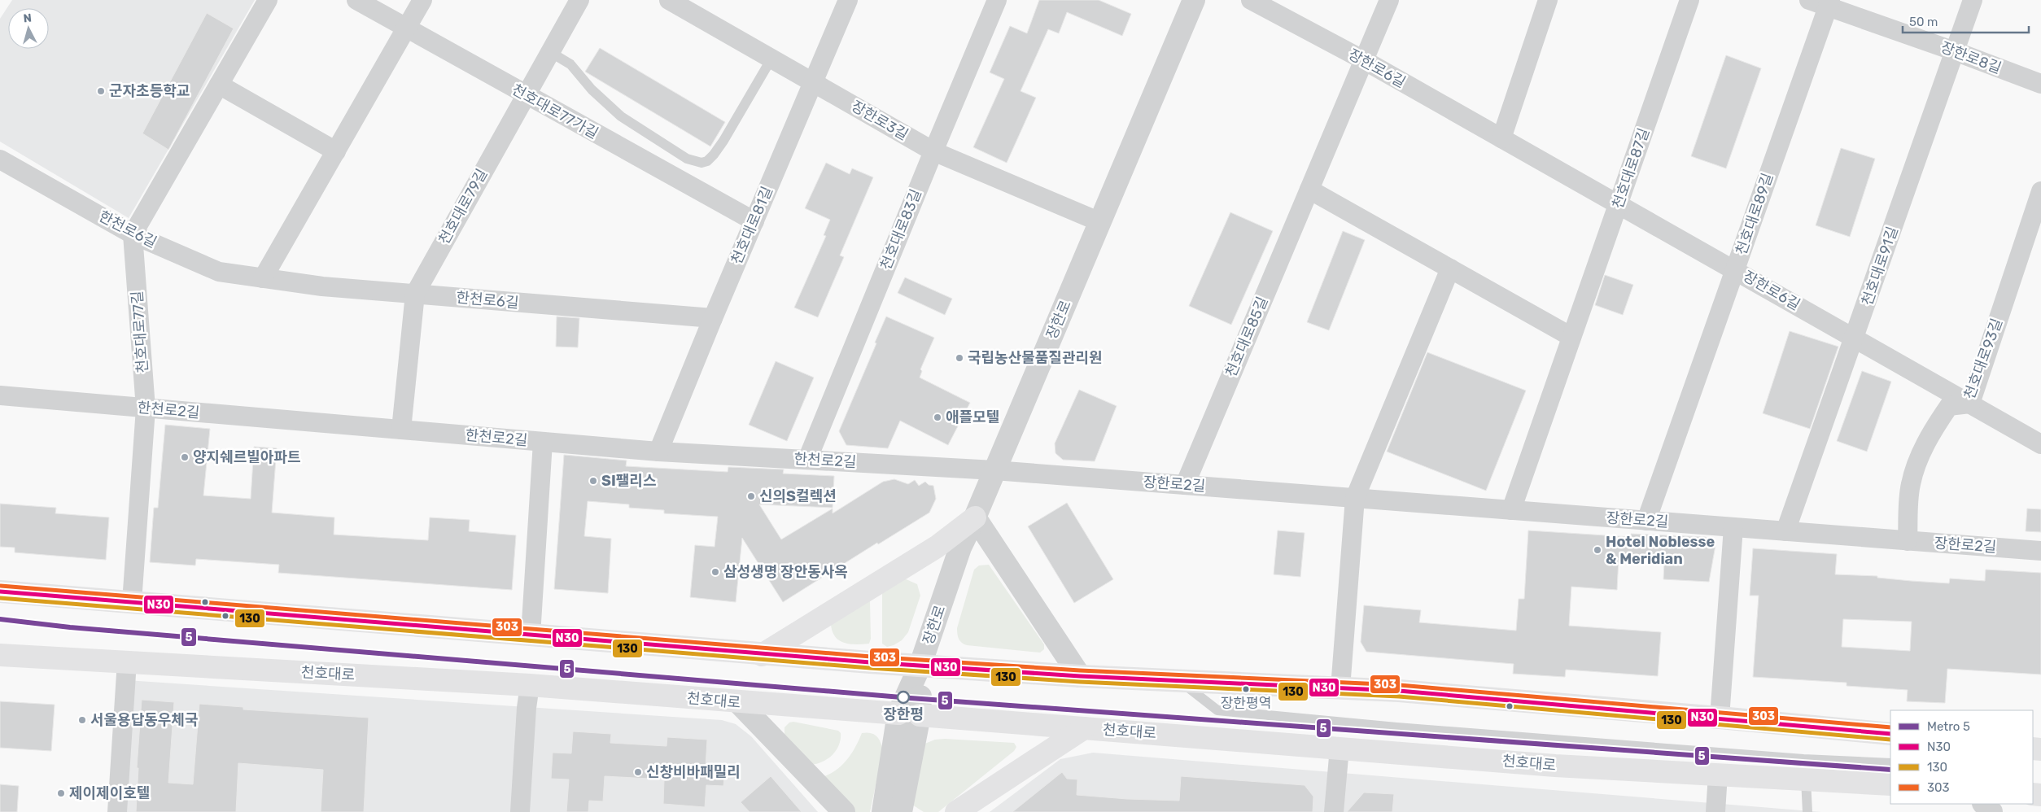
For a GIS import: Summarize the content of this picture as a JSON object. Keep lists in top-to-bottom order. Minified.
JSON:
{"streets":{"main road":["천호대로"],"street":["장한로8길","장한로6길","천호대로77가길","장한로3길","천호대로87길","천호대로79길","천호대로89길","천호대로81길","한천로6길","천호대로83길","천호대로91길","장한로","천호대로77길","천호대로85길","천호대로93길","한천로2길","장한로2길"]},"crossings":[["장한로8길","천호대로89길"],["장한로8길","천호대로91길"],["장한로6길","천호대로87길"],["장한로6길","천호대로89길"],["장한로6길","천호대로91길"],["장한로6길","천호대로85길"],["장한로6길","천호대로93길"],["천호대로77가길","천호대로79길"],["천호대로77가길","천호대로81길"],["장한로3길","천호대로81길"],["장한로3길","천호대로83길"],["장한로3길","장한로"],["천호대로87길","장한로2길"],["천호대로79길","한천로6길"],["천호대로79길","한천로2길"],["천호대로89길","장한로2길"],["천호대로81길","한천로6길"],["천호대로81길","한천로2길"],["한천로6길","천호대로77길"],["천호대로83길","한천로2길"],["천호대로91길","장한로2길"],["장한로","한천로2길"],["장한로","장한로2길"],["장한로","천호대로"],["천호대로77길","한천로2길"],["천호대로85길","장한로2길"],["천호대로93길","장한로2길"],["한천로2길","장한로2길"]],"places":["군자초등학교","국립농산물품질관리원","애플모텔","양지쉐르빌아파트","SI팰리스","신의S컬렉션","Hotel Noblesse & Meridian","삼성생명 장안동사옥","장한평역","장한평","서울용답동우체국","신창비바패밀리","제이제이호텔"],"lines":["transit line 303","transit line N30","transit line 130","metro line 5"],"legend":["Metro 5","N30","130","303"],"scale_bar":"50 m","north":"top"}
